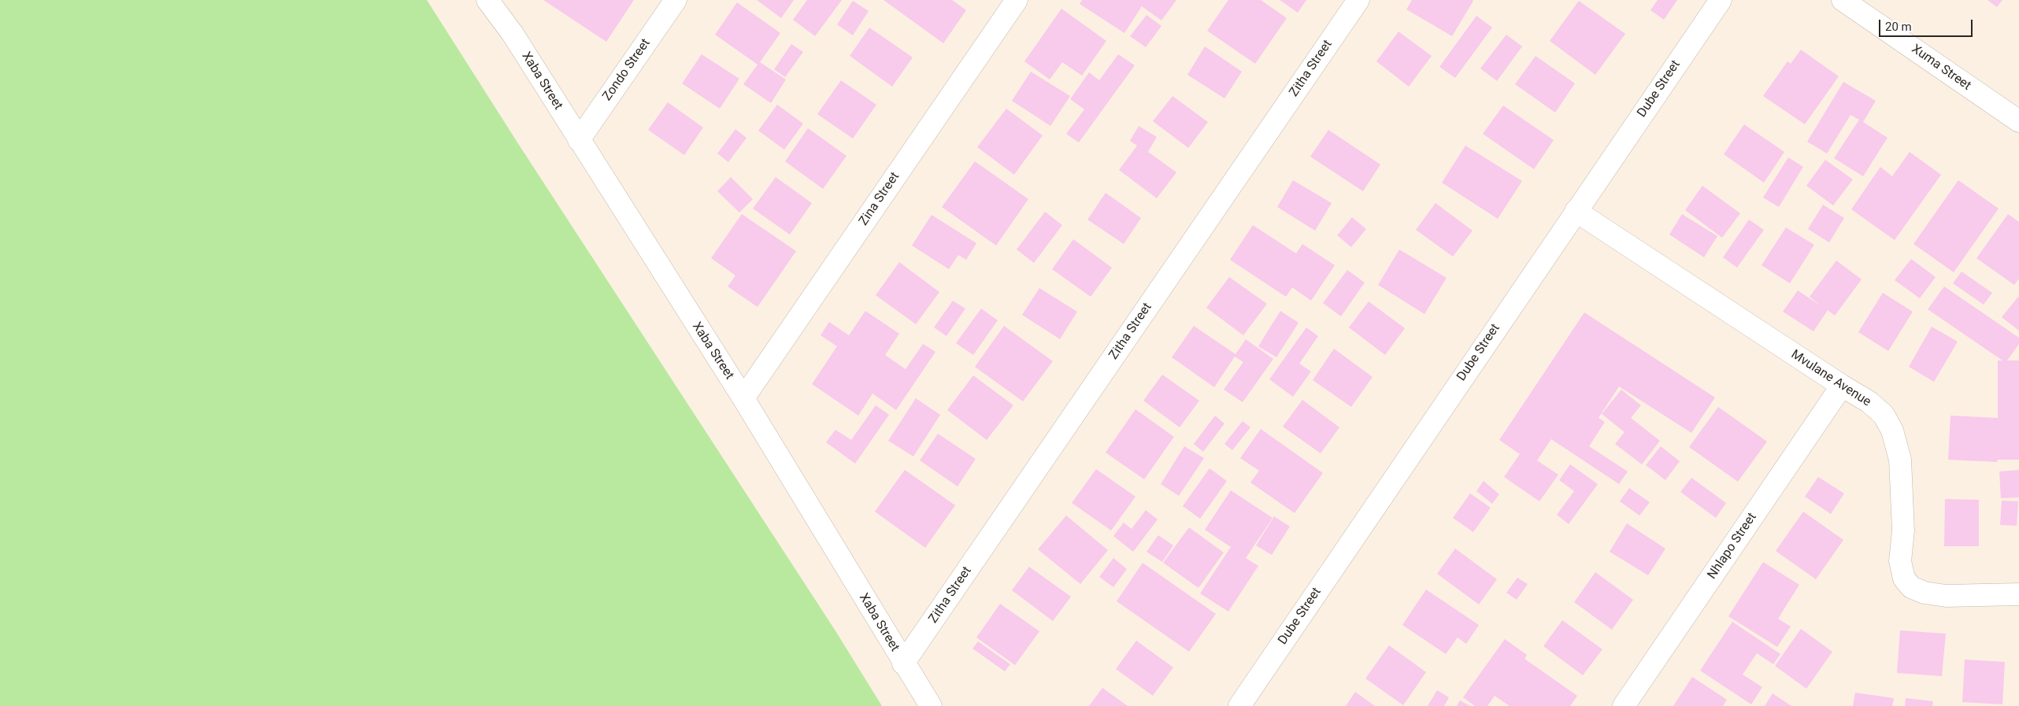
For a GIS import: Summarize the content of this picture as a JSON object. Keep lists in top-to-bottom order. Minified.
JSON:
{"streets":{"street":["Xuma Street","Zitha Street","Zondo Street","Xaba Street","Dube Street","Zina Street","Mvulane Avenue","Nhlapo Street"]},"crossings":[["Zitha Street","Xaba Street"],["Zondo Street","Xaba Street"],["Xaba Street","Zina Street"],["Dube Street","Mvulane Avenue"],["Mvulane Avenue","Nhlapo Street"]],"scale_bar":"20 m"}
